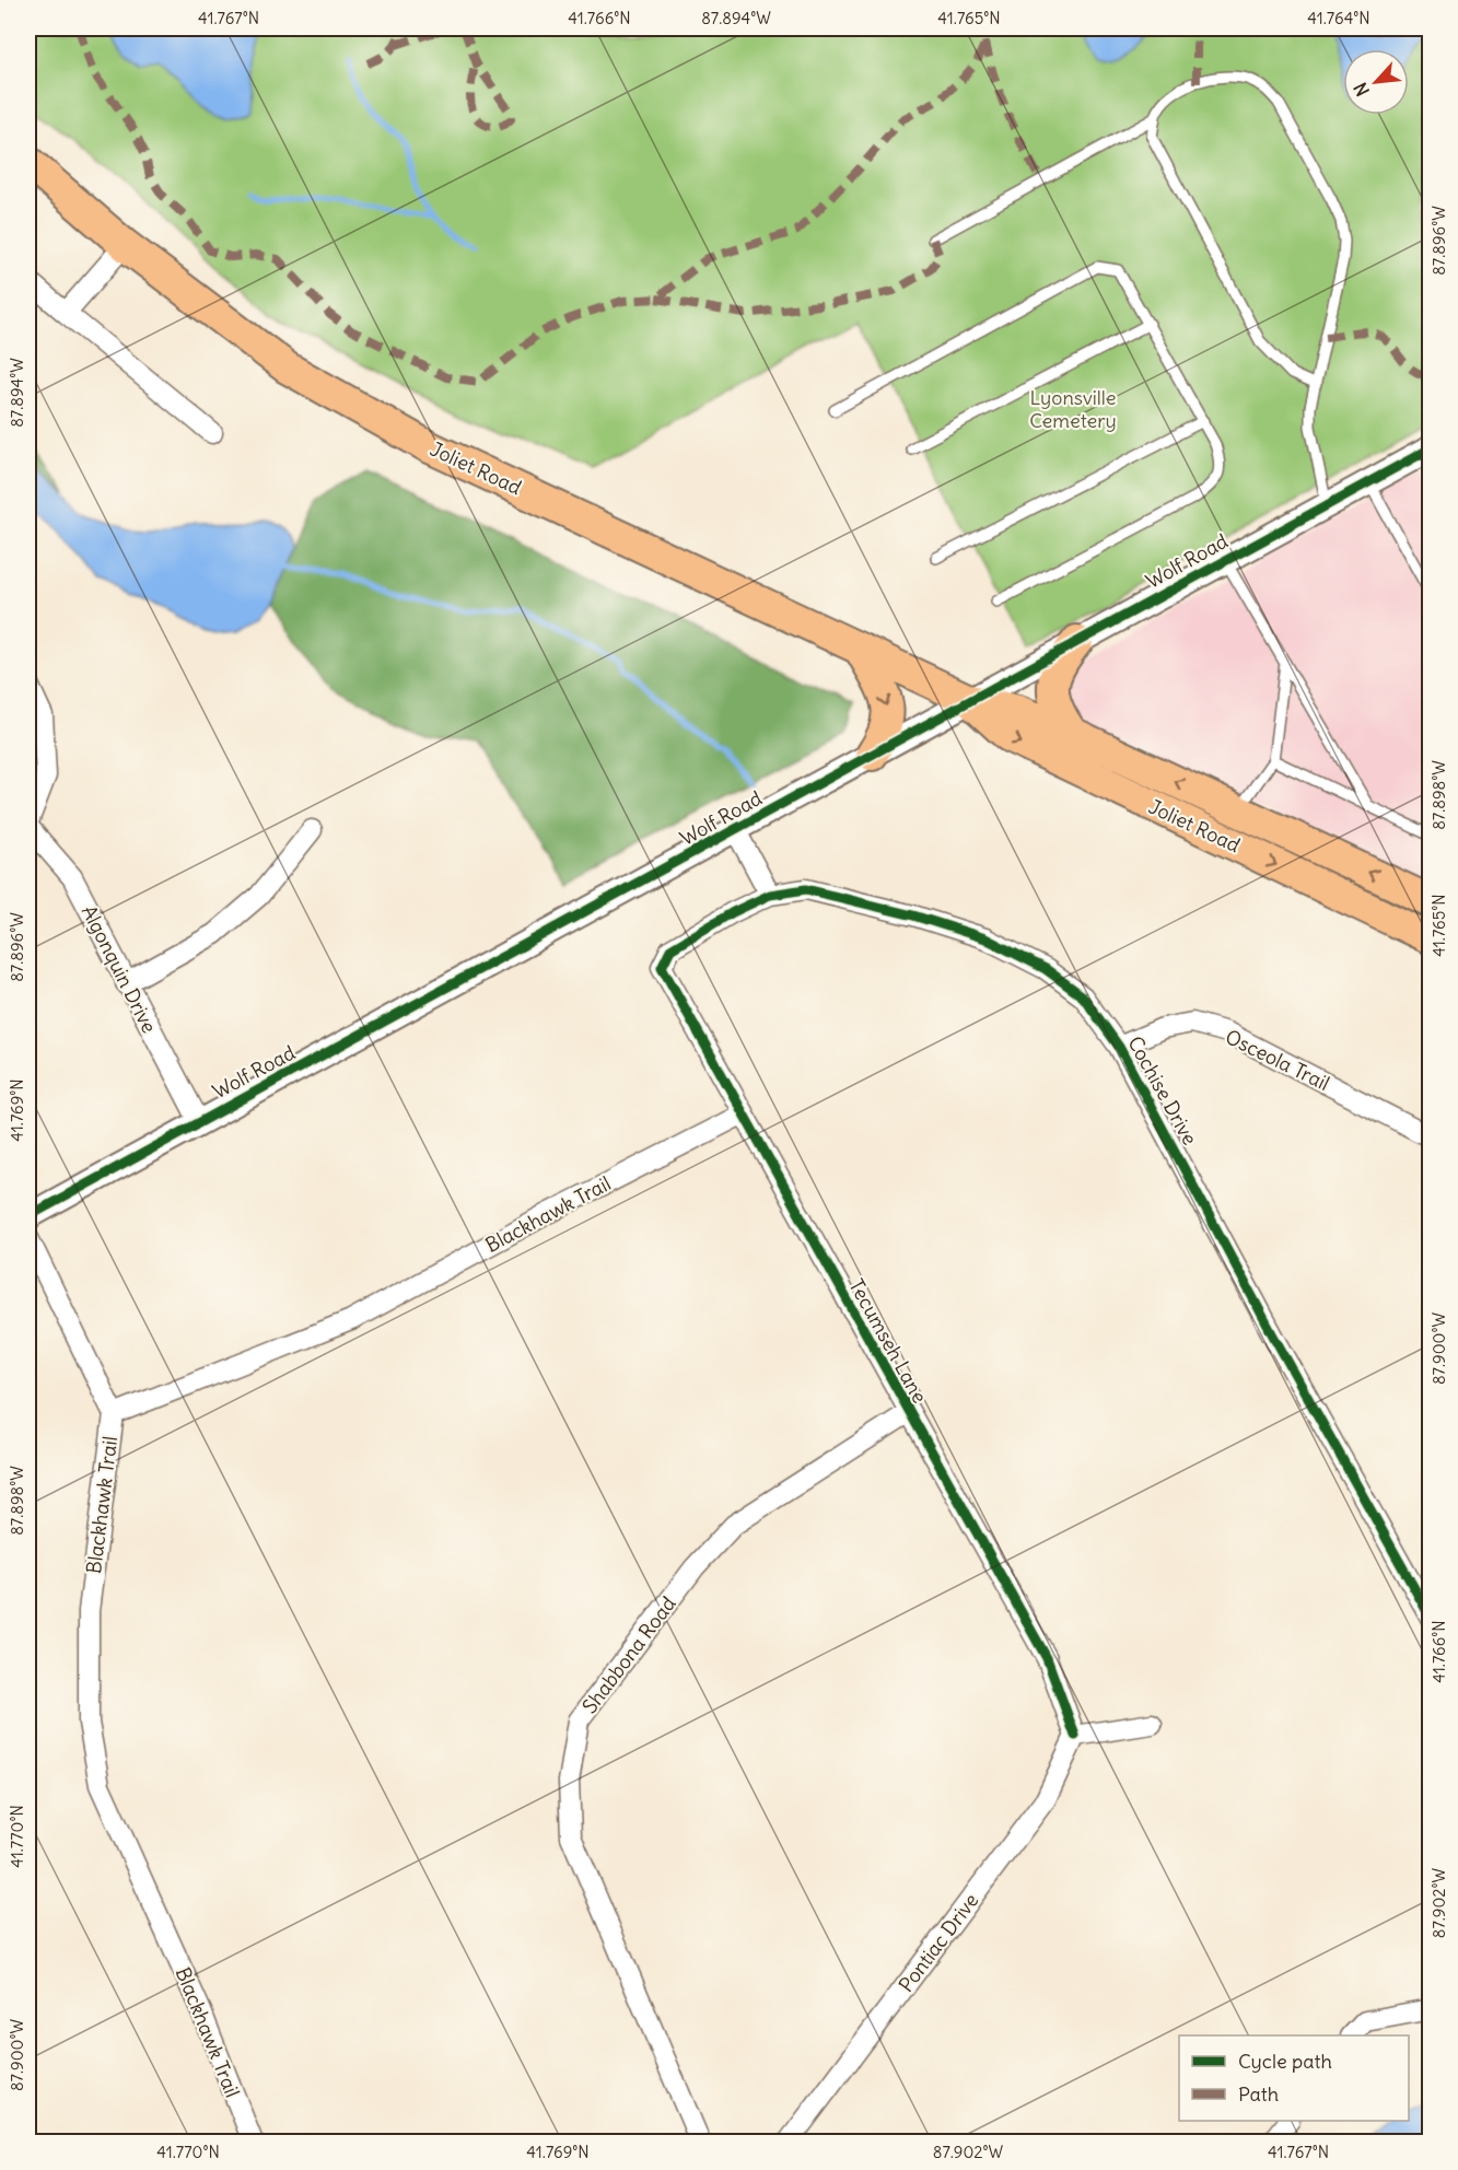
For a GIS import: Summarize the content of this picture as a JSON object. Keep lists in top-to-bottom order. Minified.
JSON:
{"streets":{"main road":["Joliet Road"],"street":["Wolf Road","Algonquin Drive","Osceola Trail","Cochise Drive","Blackhawk Trail","Tecumseh Lane","Shabbona Road","Pontiac Drive"]},"crossings":[["Joliet Road","Wolf Road"],["Wolf Road","Algonquin Drive"],["Osceola Trail","Cochise Drive"],["Cochise Drive","Tecumseh Lane"],["Blackhawk Trail","Tecumseh Lane"],["Tecumseh Lane","Shabbona Road"],["Tecumseh Lane","Pontiac Drive"]],"parks":["Lyonsville Cemetery"],"legend":["Cycle path","Path"],"north":"bottom left","coordinates":["41.767°N","41.766°N","87.894°W","41.765°N","41.764°N","87.896°W","87.898°W","41.769°N","87.900°W","41.770°N","87.902°W"]}
